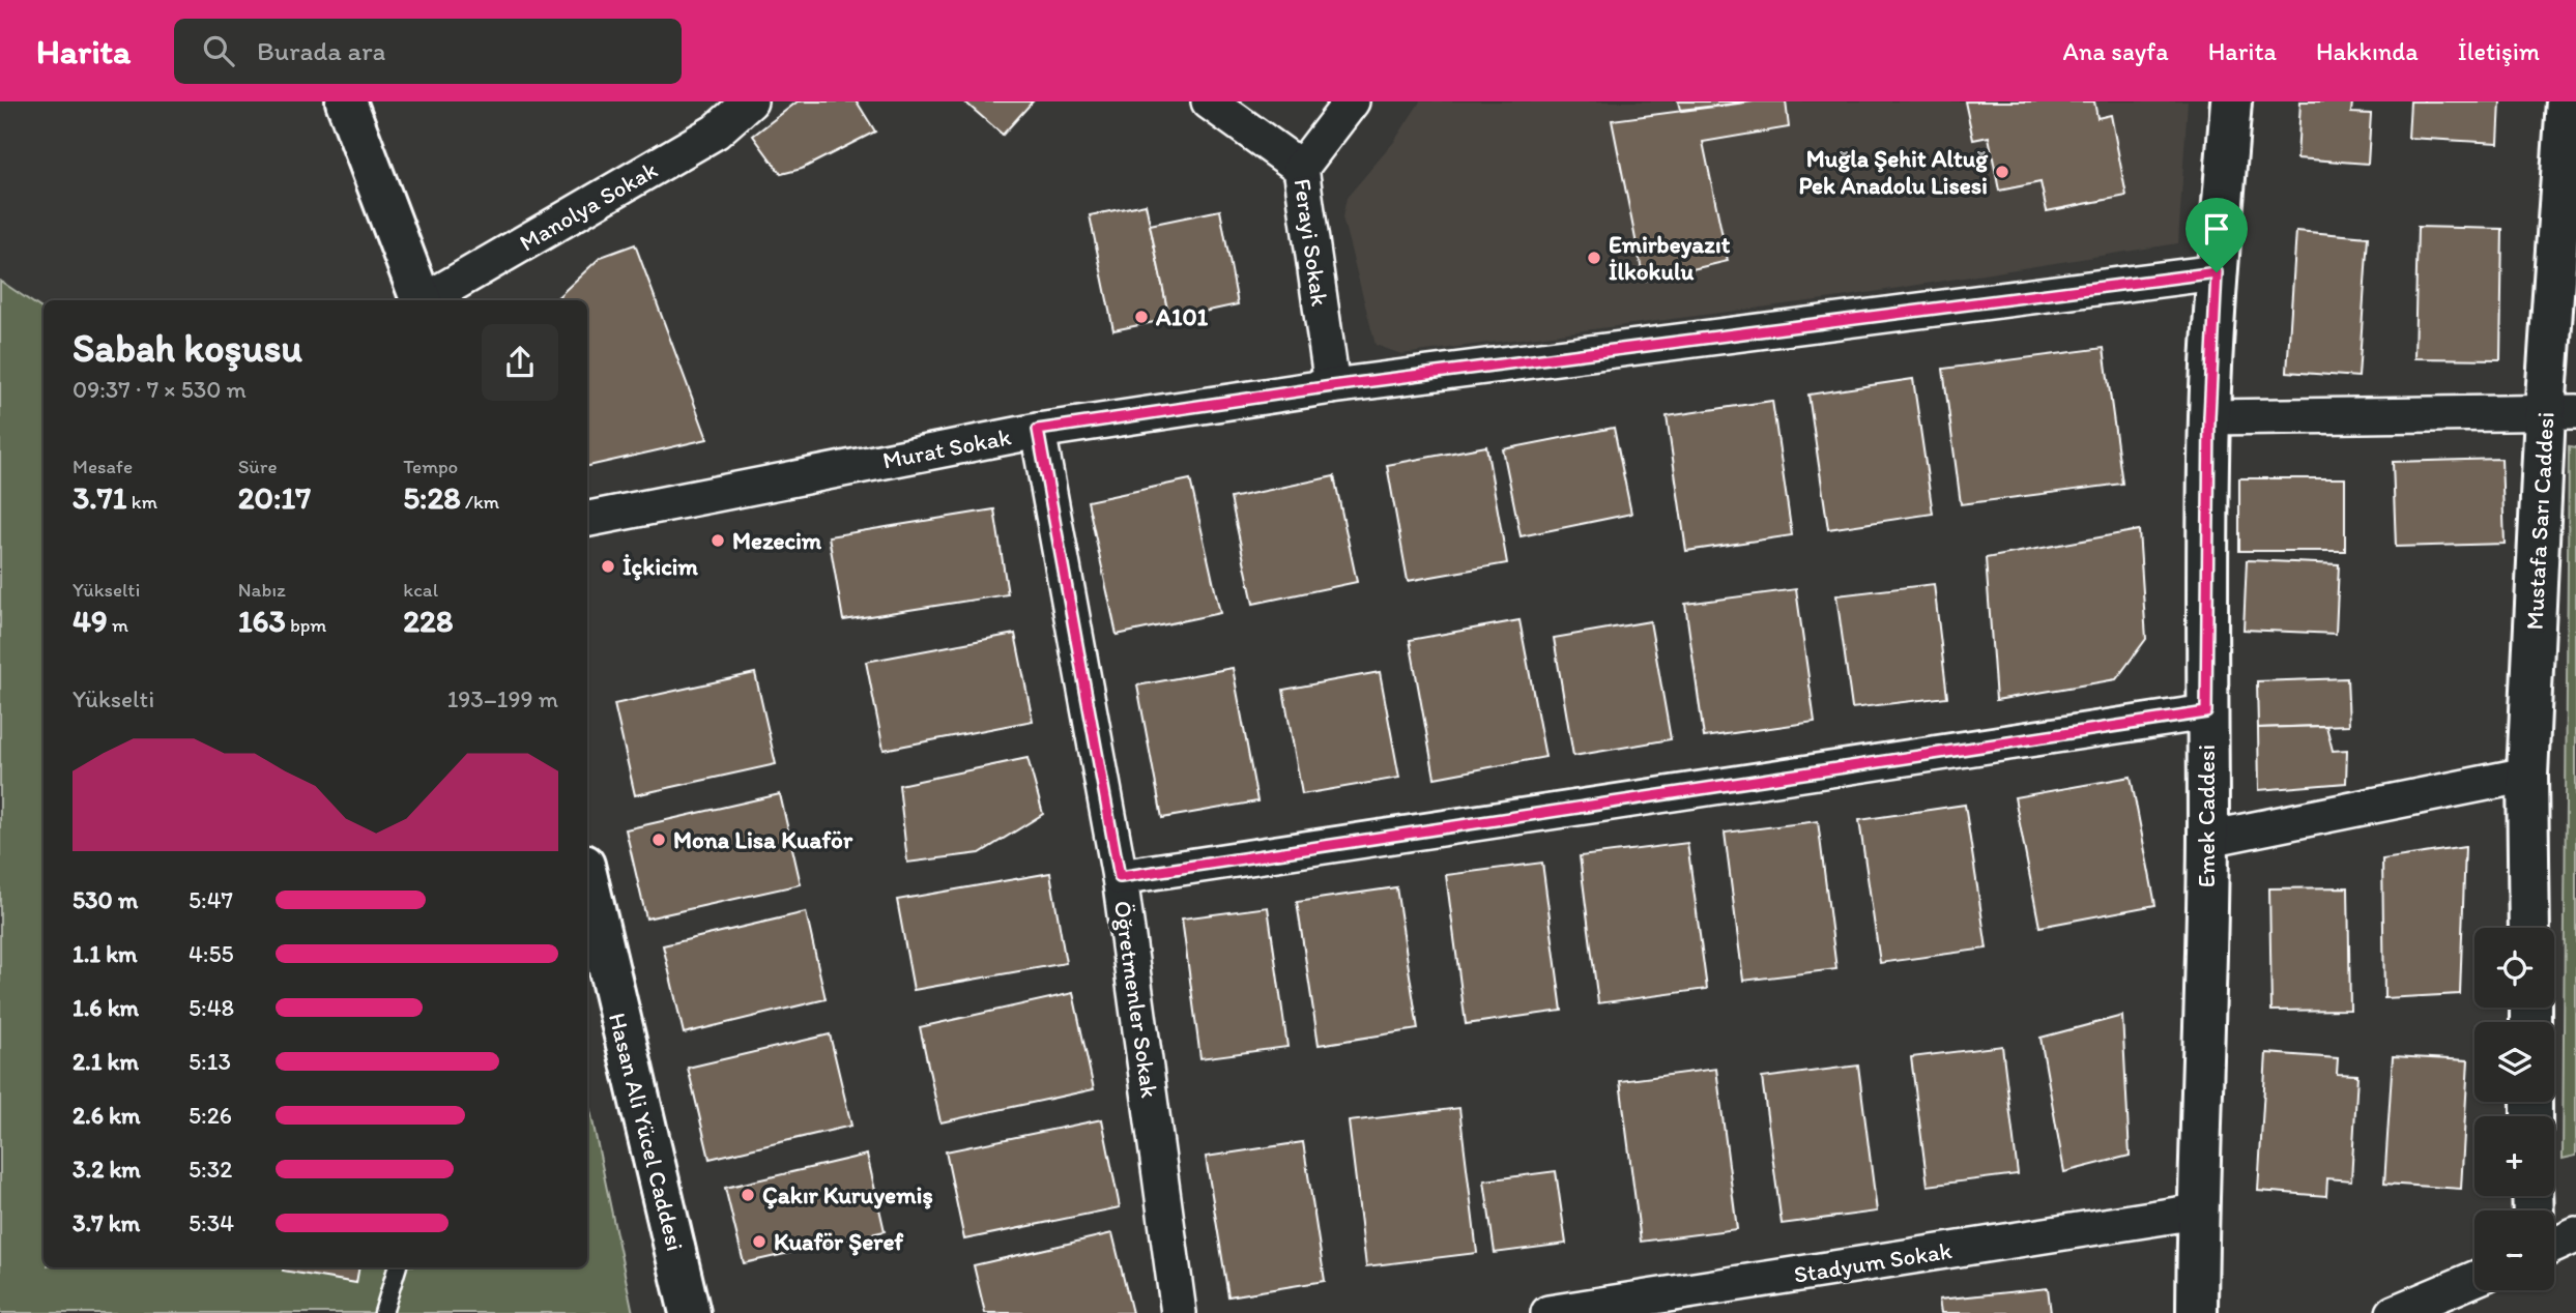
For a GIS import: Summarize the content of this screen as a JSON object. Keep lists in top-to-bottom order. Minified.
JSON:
{"streets":{"street":["Manolya Sokak","Ferayi Sokak","Murat Sokak","Mustafa Sarı Caddesi","Emek Caddesi","Öğretmenler Sokak","Hasan Ali Yücel Caddesi","Stadyum Sokak"]},"crossings":[["Ferayi Sokak","Murat Sokak"],["Murat Sokak","Emek Caddesi"],["Murat Sokak","Öğretmenler Sokak"],["Emek Caddesi","Stadyum Sokak"]],"places":["Muğla Şehit Altuğ Pek Anadolu Lisesi","Emirbeyazıt İlkokulu","A101","Mezecim","İçkicim","Mona Lisa Kuaför","Çakır Kuruyemiş","Kuaför Şeref"],"page":{"header":"Harita","search":"Burada ara","nav":["Ana sayfa","Harita","Hakkında","İletişim"],"heading":["Sabah koşusu","09:37 · 7 × 530 m"],"stats":[["Mesafe","3.71 km"],["Süre","20:17"],["Tempo","5:28 /km"],["Yükselti","49 m"],["Nabız","163 bpm"],["kcal","228"]],"chart":["Yükselti","193–199 m"],"list":[{"name":"530 m","note":"5:47"},{"name":"1.1 km","note":"4:55"},{"name":"1.6 km","note":"5:48"},{"name":"2.1 km","note":"5:13"},{"name":"2.6 km","note":"5:26"},{"name":"3.2 km","note":"5:32"},{"name":"3.7 km","note":"5:34"}],"map_buttons":["+","−"]}}
